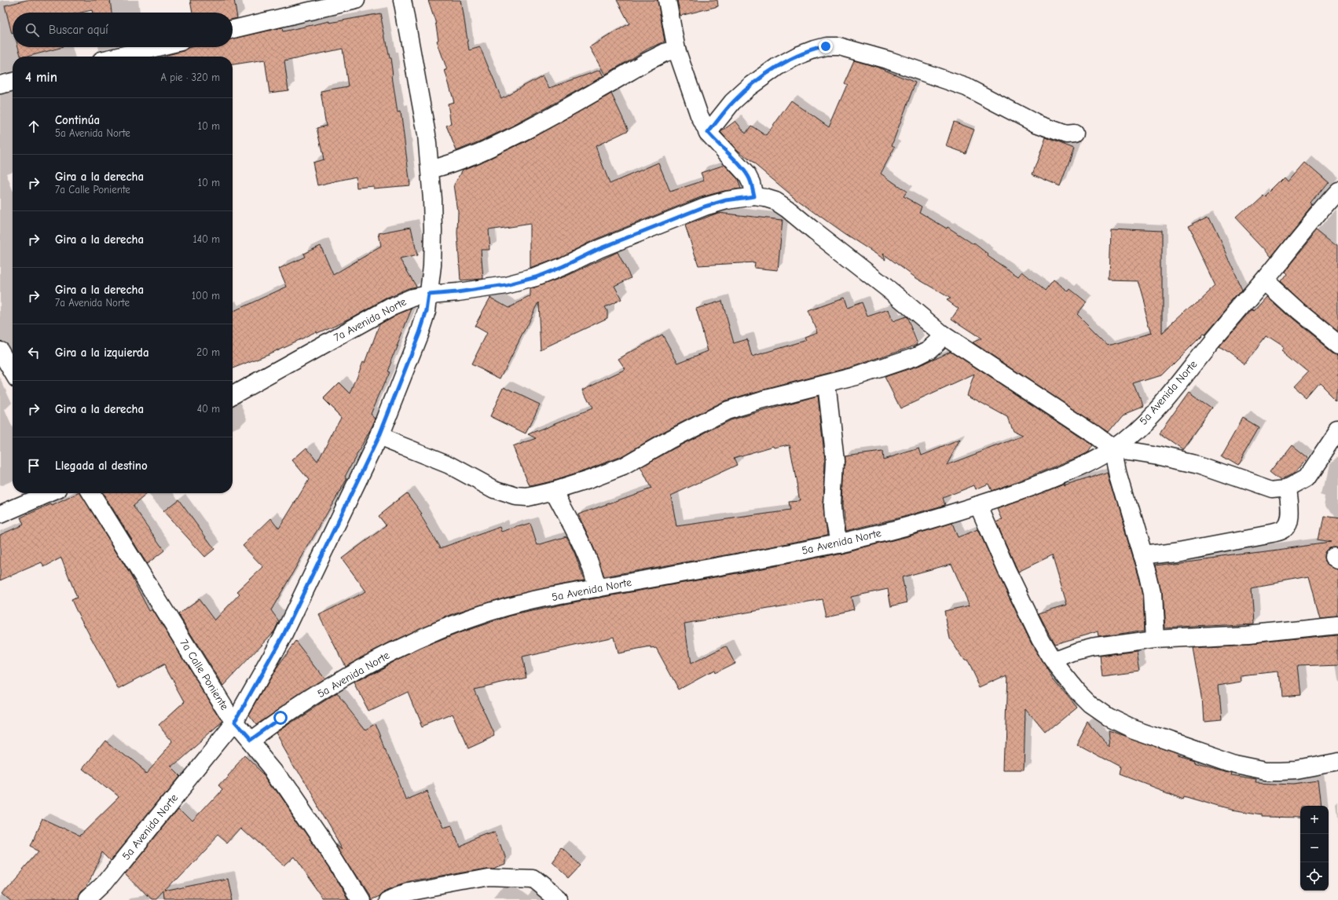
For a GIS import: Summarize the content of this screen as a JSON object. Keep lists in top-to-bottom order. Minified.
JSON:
{"streets":{"street":["7a Avenida Norte","5a Avenida Norte","7a Calle Poniente"]},"crossings":[["7a Avenida Norte","5a Avenida Norte"],["5a Avenida Norte","7a Calle Poniente"]],"page":{"search":"Buscar aquí","heading":["4 min","A pie · 320 m"],"list":[["Continúa","5a Avenida Norte","10 m"],["Gira a la derecha","7a Calle Poniente","10 m"],["Gira a la derecha","140 m"],["Gira a la derecha","7a Avenida Norte","100 m"],["Gira a la izquierda","20 m"],["Gira a la derecha","40 m"],"Llegada al destino"],"map_buttons":["+","−"]}}
